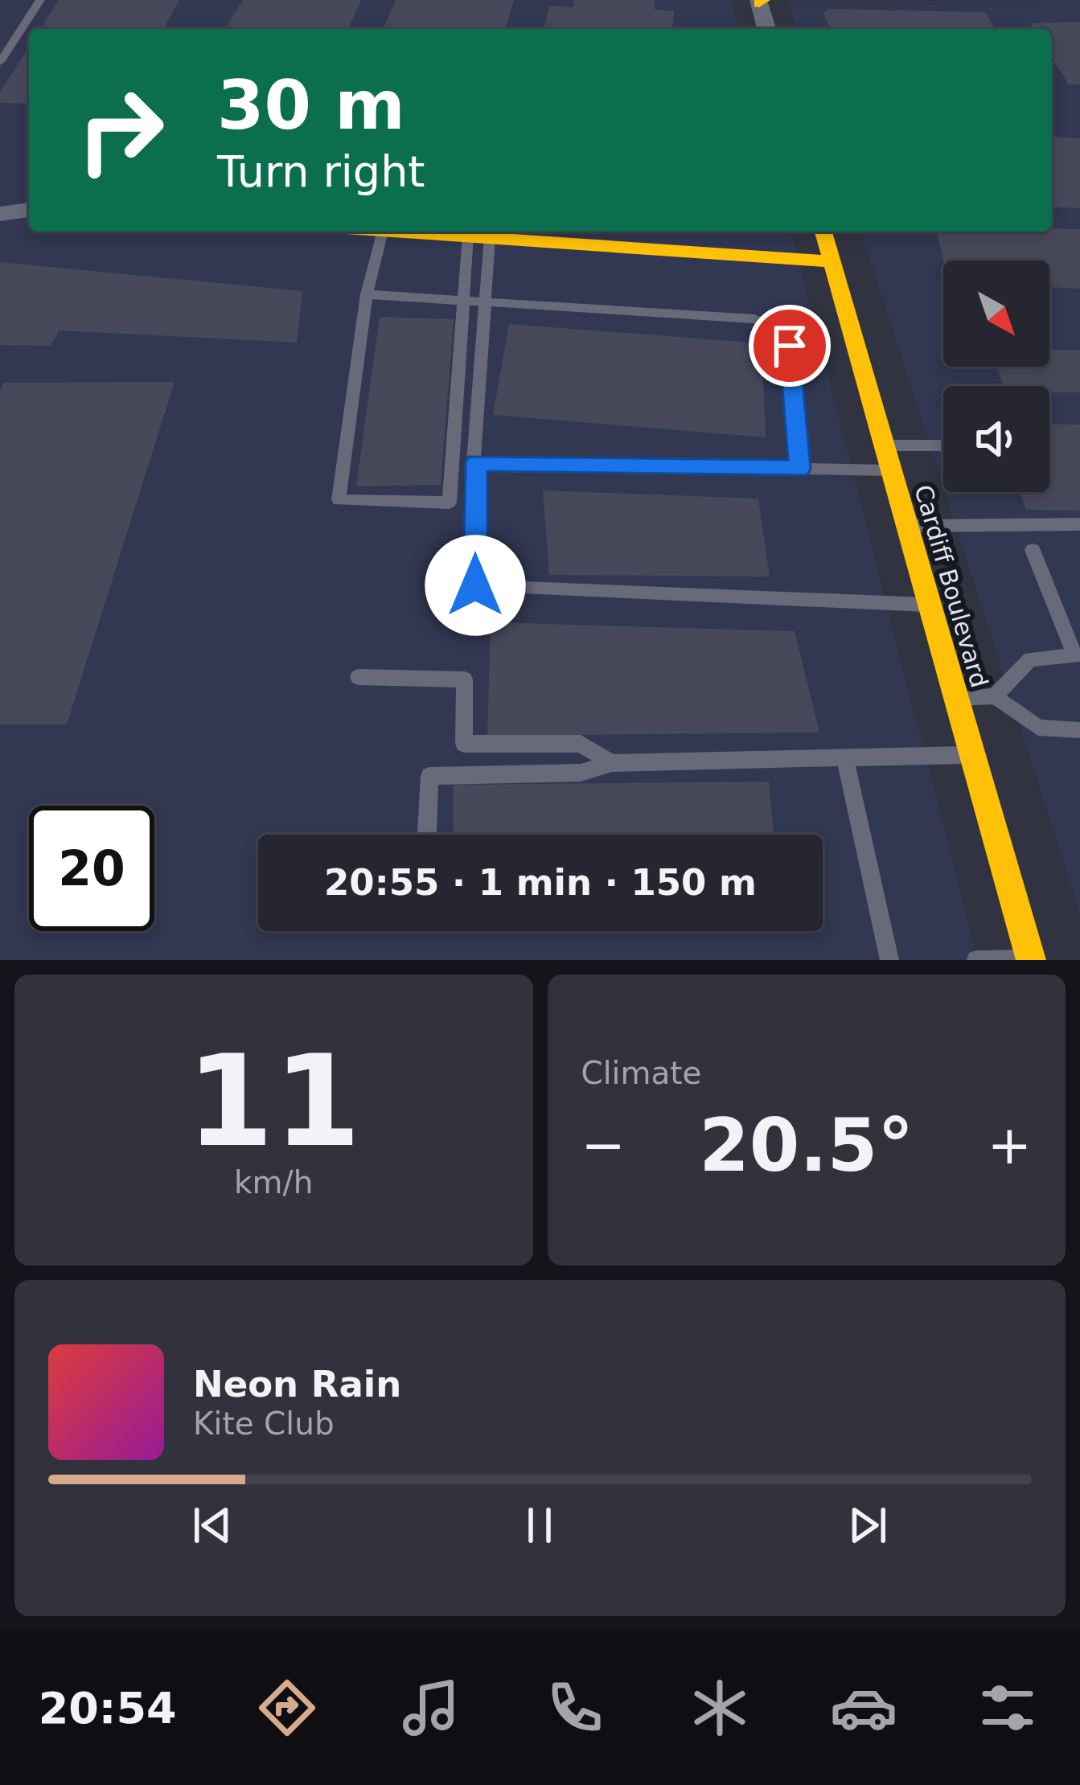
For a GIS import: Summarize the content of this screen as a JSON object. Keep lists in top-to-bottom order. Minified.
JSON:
{"streets":{"street":["Cardiff Boulevard"]},"north":"bottom right","page":{"turn":["30 m","Turn right"],"limit":"20","trip":"20:55 · 1 min · 150 m","tile":[["11","km/h"],"Climate"],"heat":["−","20.5°","+"],"song":["Neon Rain","Kite Club"],"tabs":"20:54"}}
